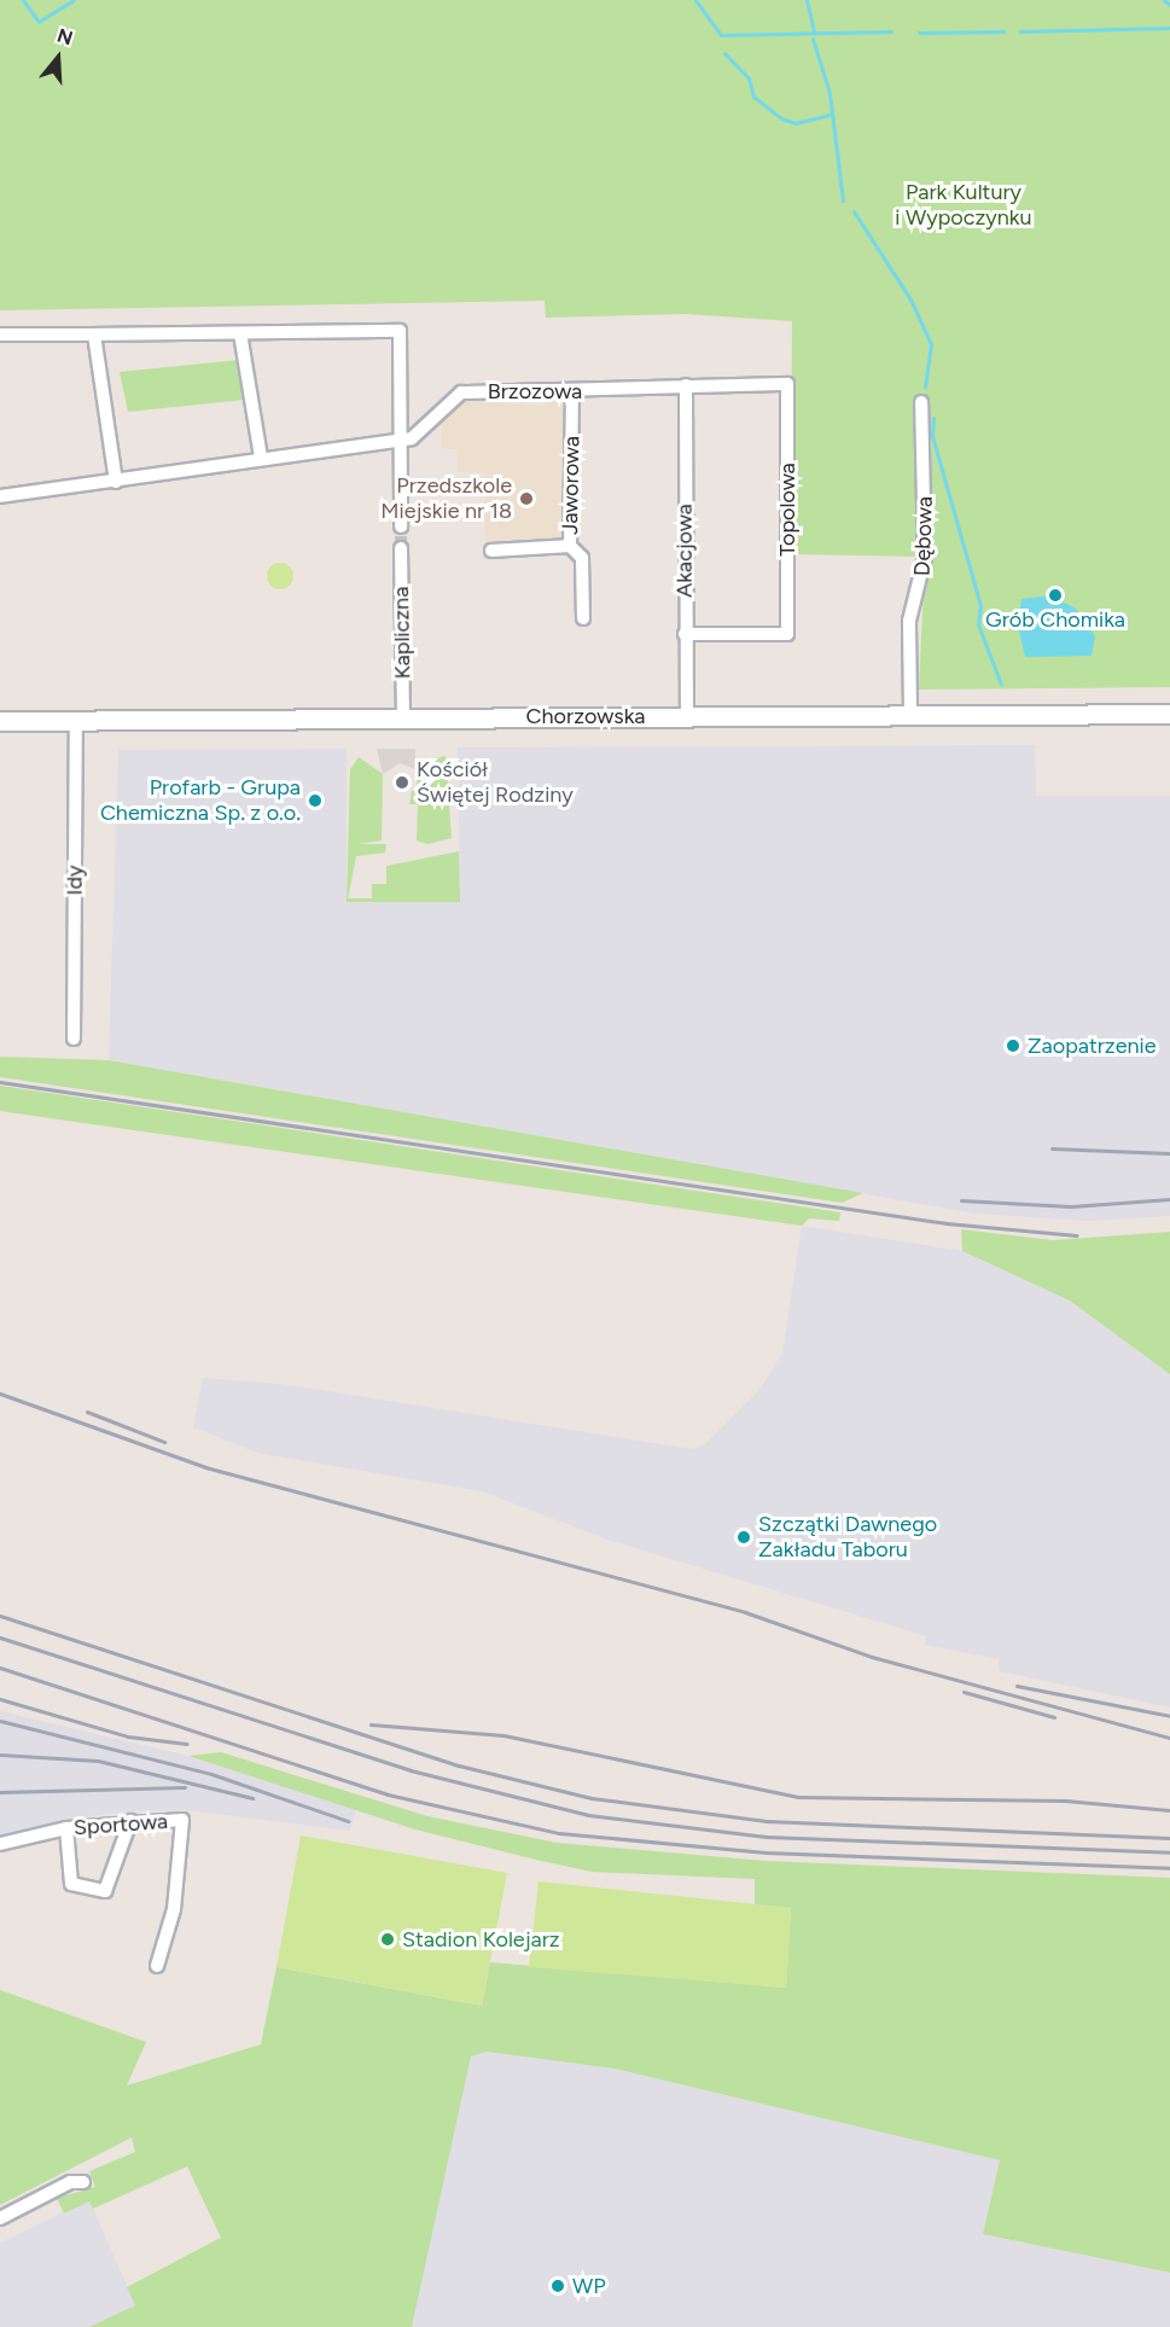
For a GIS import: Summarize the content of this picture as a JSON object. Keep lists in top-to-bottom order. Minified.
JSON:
{"streets":{"main road":["Chorzowska"],"street":["Brzozowa","Jaworowa","Topolowa","Dębowa","Akacjowa","Kapliczna","Idy","Sportowa"]},"crossings":[["Brzozowa","Jaworowa"],["Brzozowa","Topolowa"],["Brzozowa","Akacjowa"],["Topolowa","Akacjowa"],["Dębowa","Chorzowska"],["Akacjowa","Chorzowska"],["Kapliczna","Chorzowska"],["Chorzowska","Idy"]],"parks":["Park Kultury i Wypoczynku"],"places":["Przedszkole Miejskie nr 18","Grób Chomika","Kościół Świętej Rodziny","Profarb - Grupa Chemiczna Sp. z o.o.","Zaopatrzenie","Szczątki Dawnego Zakładu Taboru","Stadion Kolejarz","WP"],"north":"top"}
